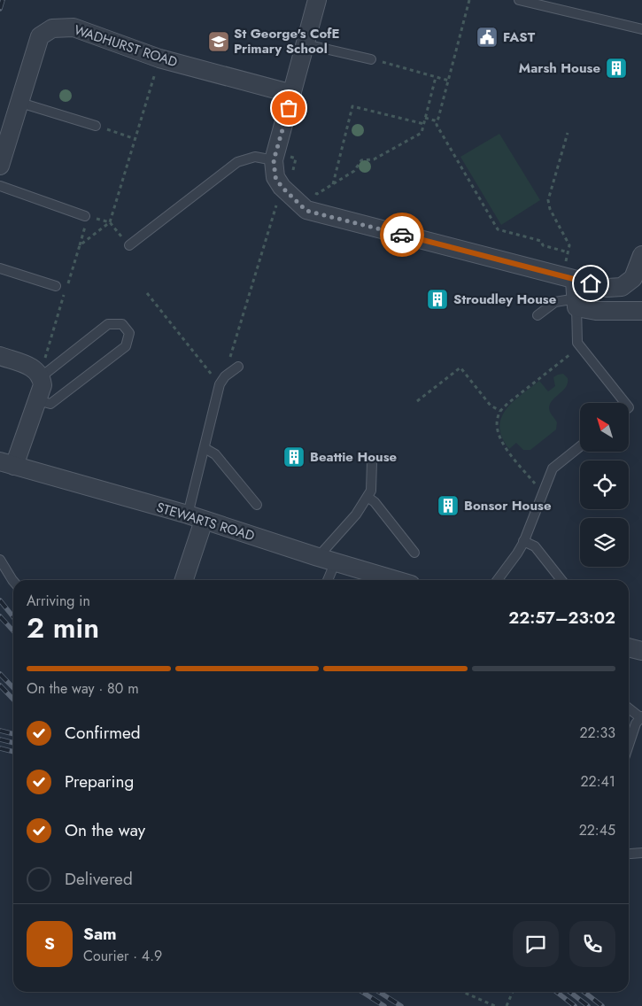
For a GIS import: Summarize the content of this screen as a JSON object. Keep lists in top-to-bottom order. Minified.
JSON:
{"streets":{"street":["WADHURST ROAD","STEWARTS ROAD"]},"places":{"public building":["FAST"],"school or university":["St George's CofE Primary School"],"building":["Marsh House","Stroudley House","Beattie House","Bonsor House"]},"north":"top left","page":{"heading":["2 min","Arriving in","22:57–23:02"],"panel":["Sam","Courier · 4.9"],"bar":"On the way · 80 m","list":[["Confirmed","22:33"],["Preparing","22:41"],["On the way","22:45"],"Delivered"],"round":"S"}}
